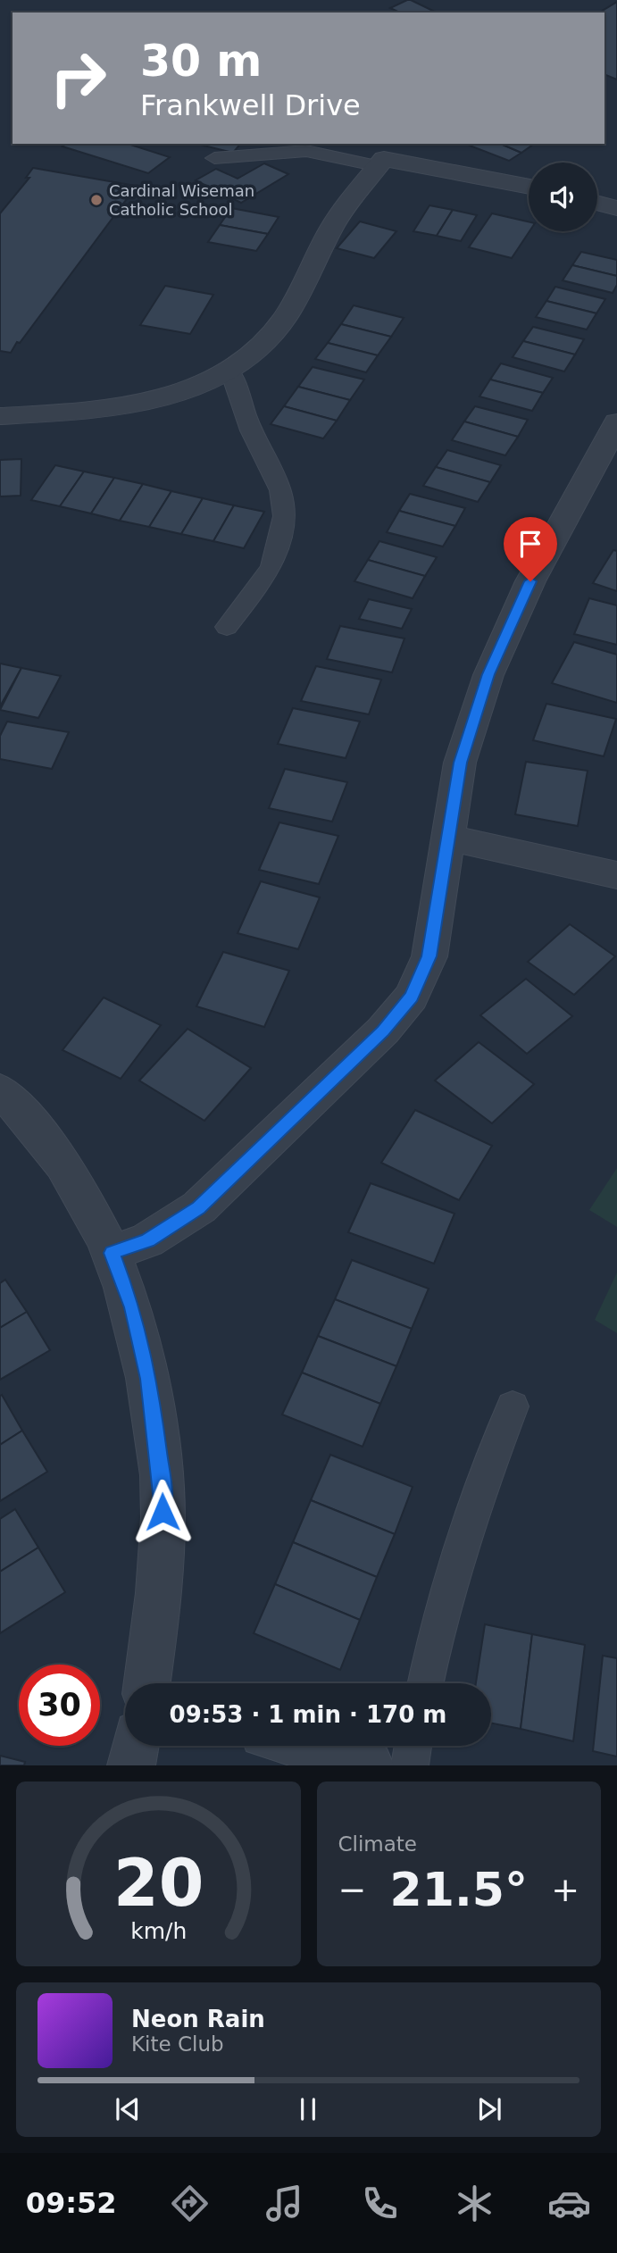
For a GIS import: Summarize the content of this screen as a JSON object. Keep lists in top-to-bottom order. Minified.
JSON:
{"places":["Cardinal Wiseman Catholic School"],"page":{"turn":["30 m","Frankwell Drive"],"limit":"30","trip":"09:53 · 1 min · 170 m","tile":"Climate","heat":["−","21.5°","+"],"song":["Neon Rain","Kite Club"],"tabs":"09:52","gauge":["20","km/h"]}}
